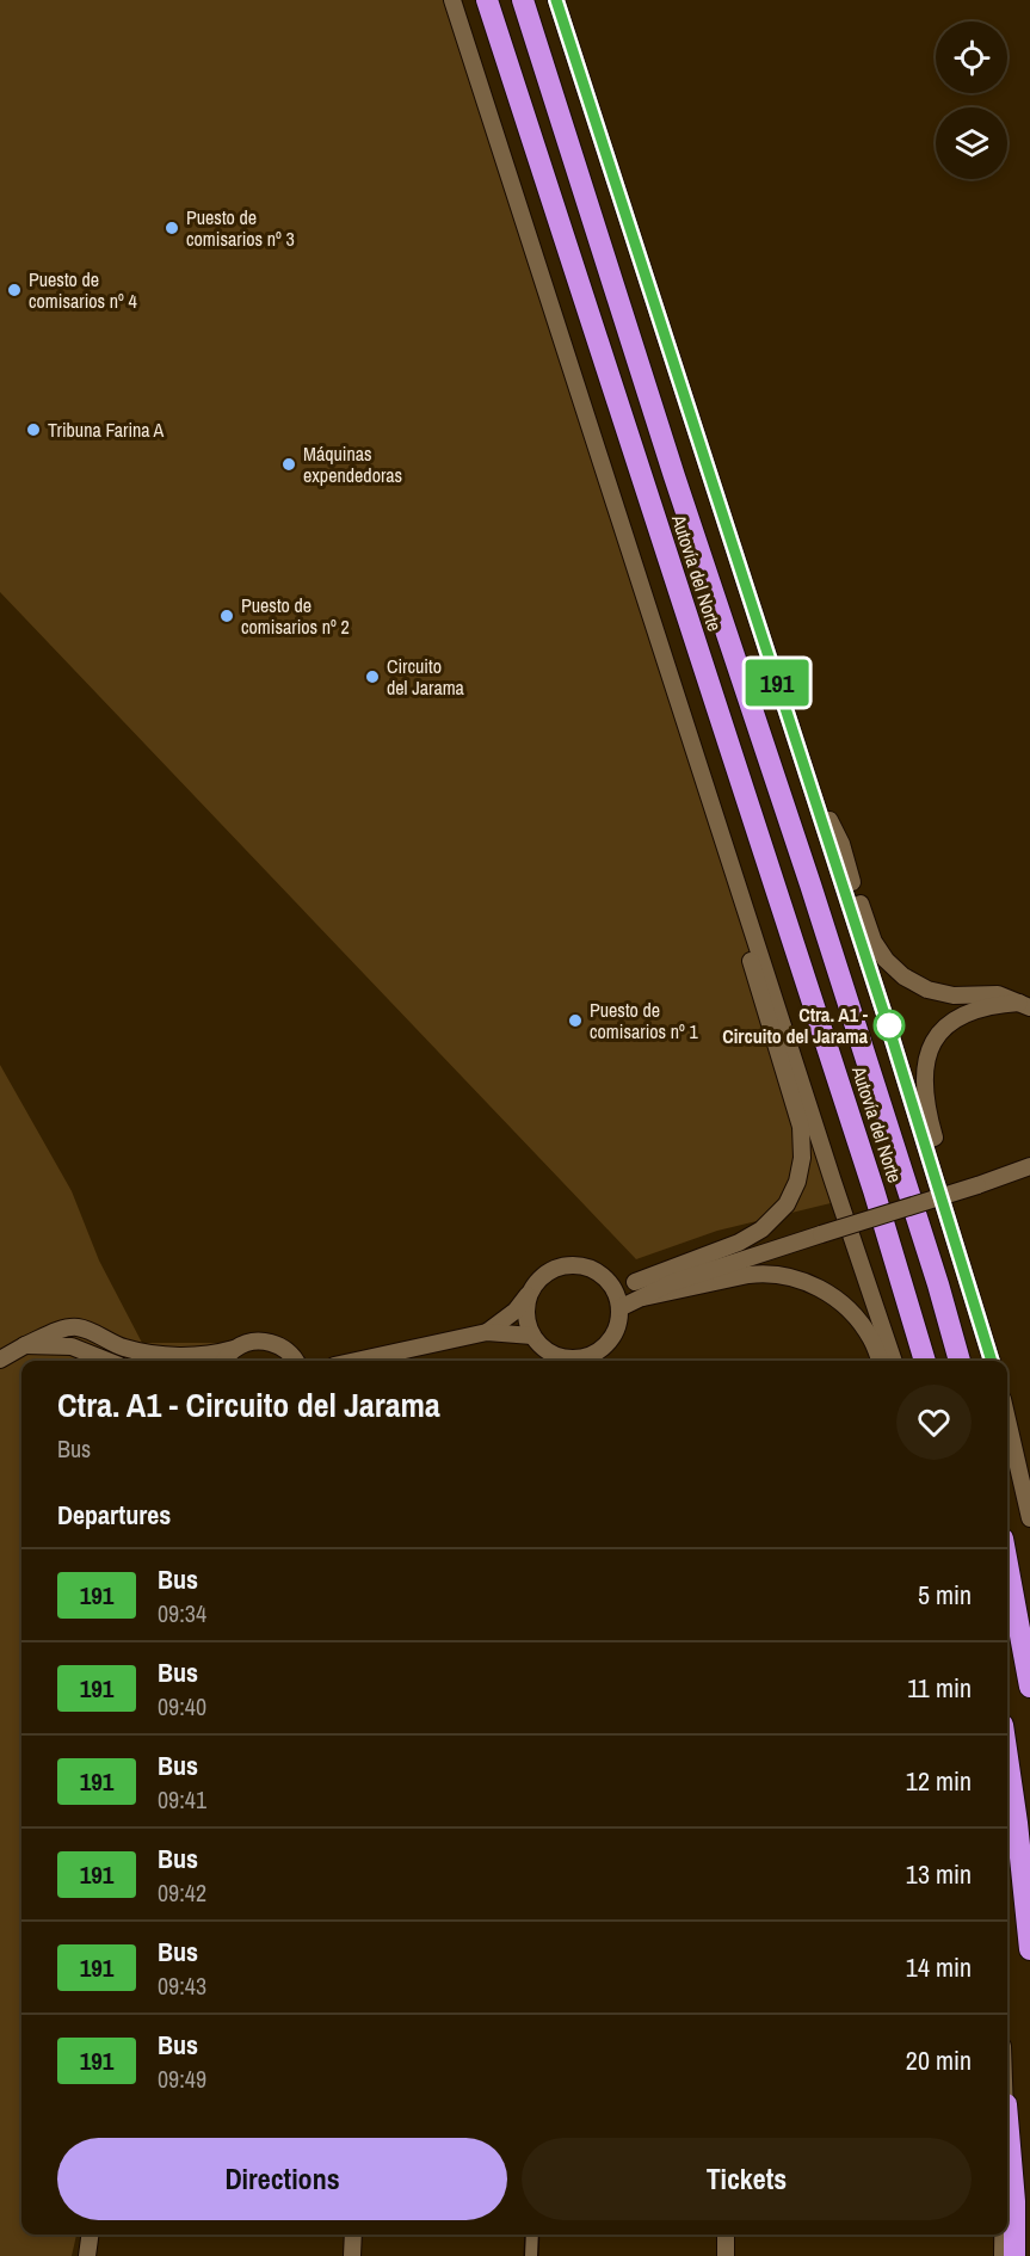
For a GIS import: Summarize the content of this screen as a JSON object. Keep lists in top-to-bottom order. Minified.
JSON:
{"streets":{"highway":["Autovía del Norte"]},"places":["Puesto de comisarios nº 3","Puesto de comisarios nº 4","Tribuna Farina A","Máquinas expendedoras","Puesto de comisarios nº 2","Circuito del Jarama","Puesto de comisarios nº 1","Ctra. A1 - Circuito del Jarama"],"lines":["bus line 191"],"page":{"on_map":"191","heading":[["Ctra. A1 - Circuito del Jarama","Bus"],"Departures"],"list":[{"mark":"191","name":"Bus","note":"09:34","value":"5 min"},{"mark":"191","name":"Bus","note":"09:40","value":"11 min"},{"mark":"191","name":"Bus","note":"09:41","value":"12 min"},{"mark":"191","name":"Bus","note":"09:42","value":"13 min"},{"mark":"191","name":"Bus","note":"09:43","value":"14 min"},{"mark":"191","name":"Bus","note":"09:49","value":"20 min"}],"buttons":["Directions","Tickets"]}}
